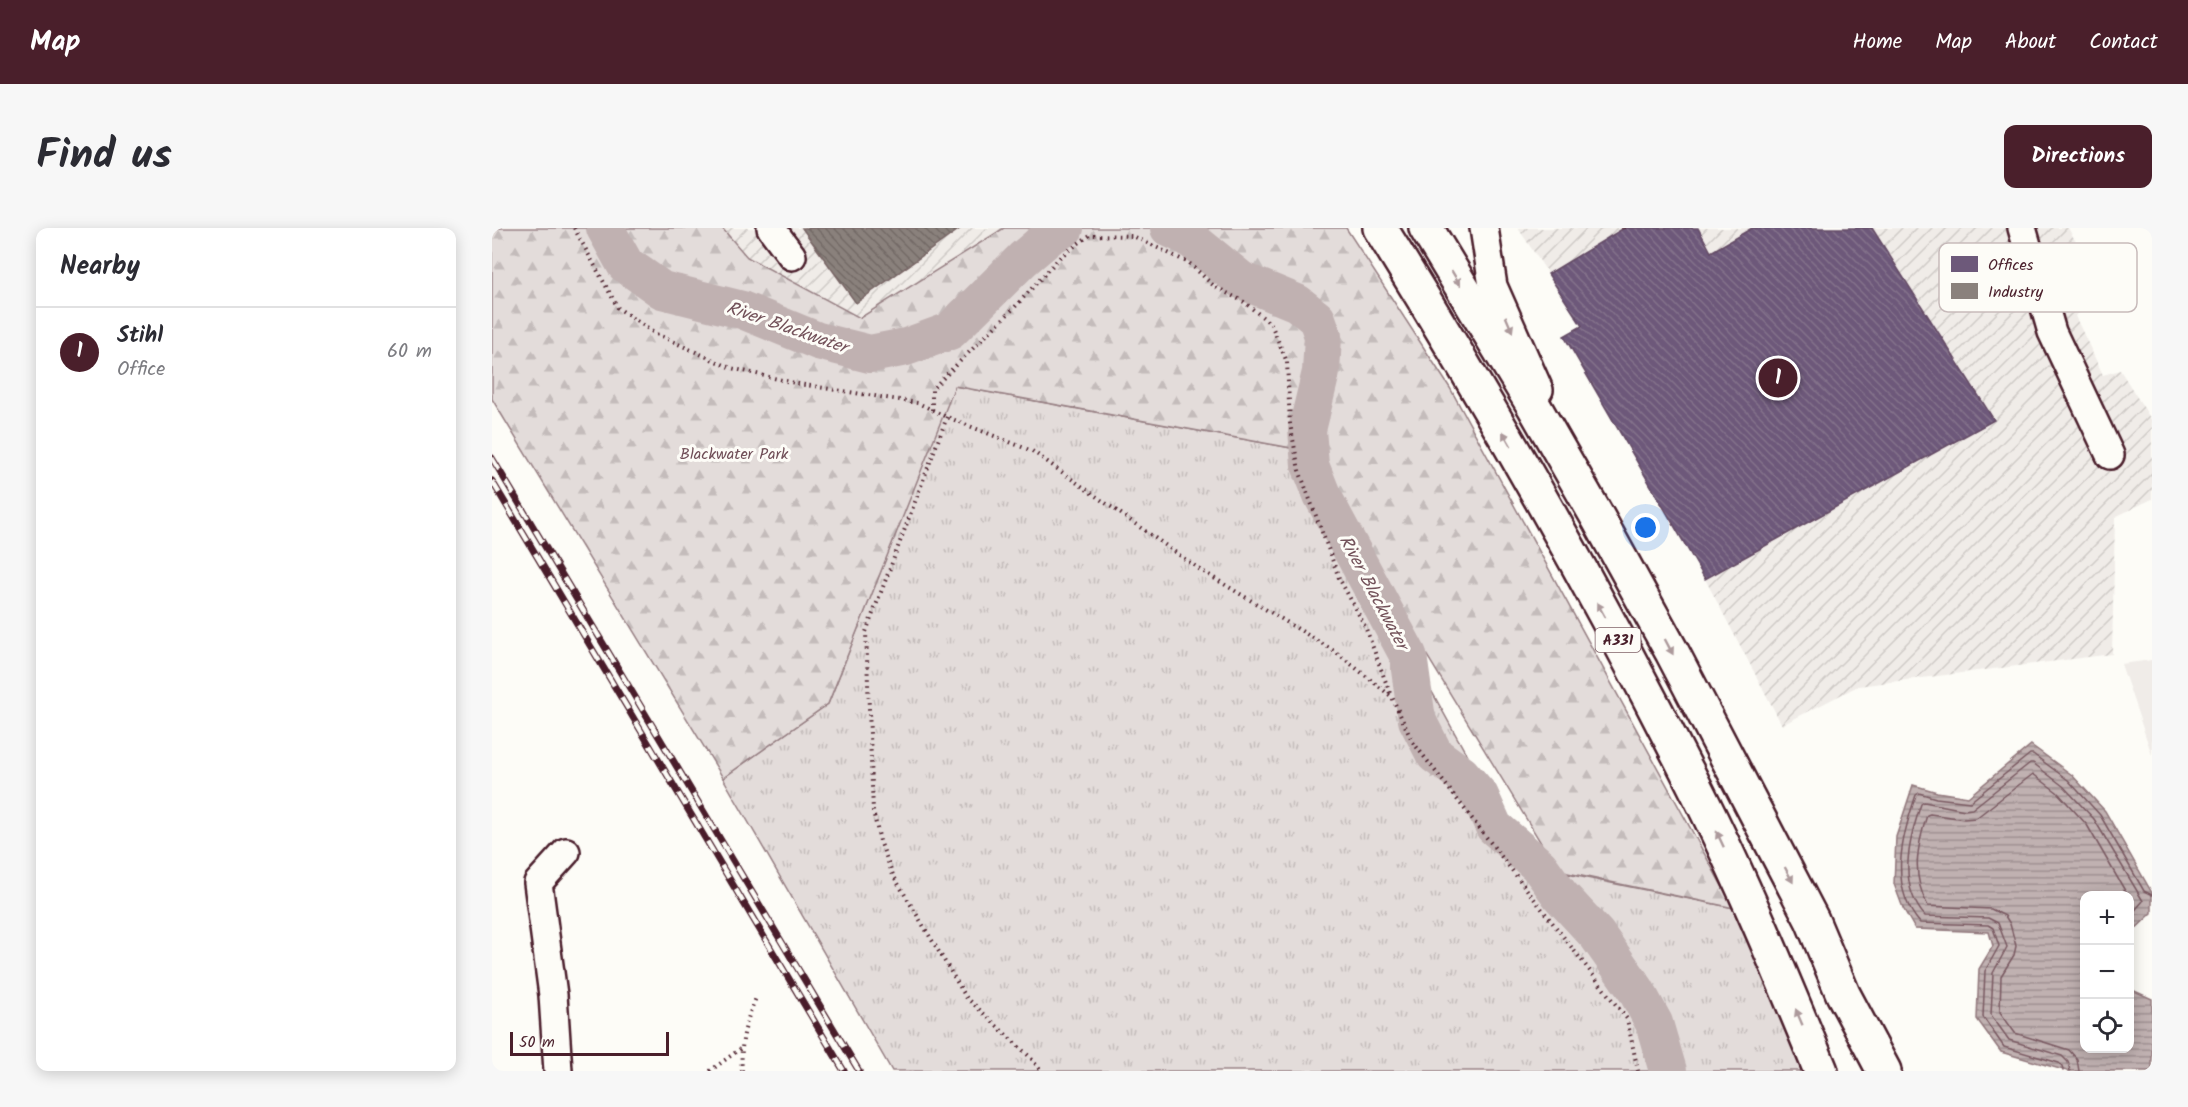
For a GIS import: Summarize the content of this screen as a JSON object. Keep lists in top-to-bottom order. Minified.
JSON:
{"streets":{"main road":["A331"]},"water":["River Blackwater"],"parks":["Blackwater Park"],"legend":["Offices","Industry"],"scale_bar":"50 m","page":{"header":"Map","nav":["Home","Map","About","Contact"],"title":"Find us","buttons":"Directions","heading":"Nearby","list":[{"mark":"1","name":"Stihl","note":"Office","value":"60 m"}],"pins":"1","map_buttons":["+","−"],"scale":"50 m"}}
